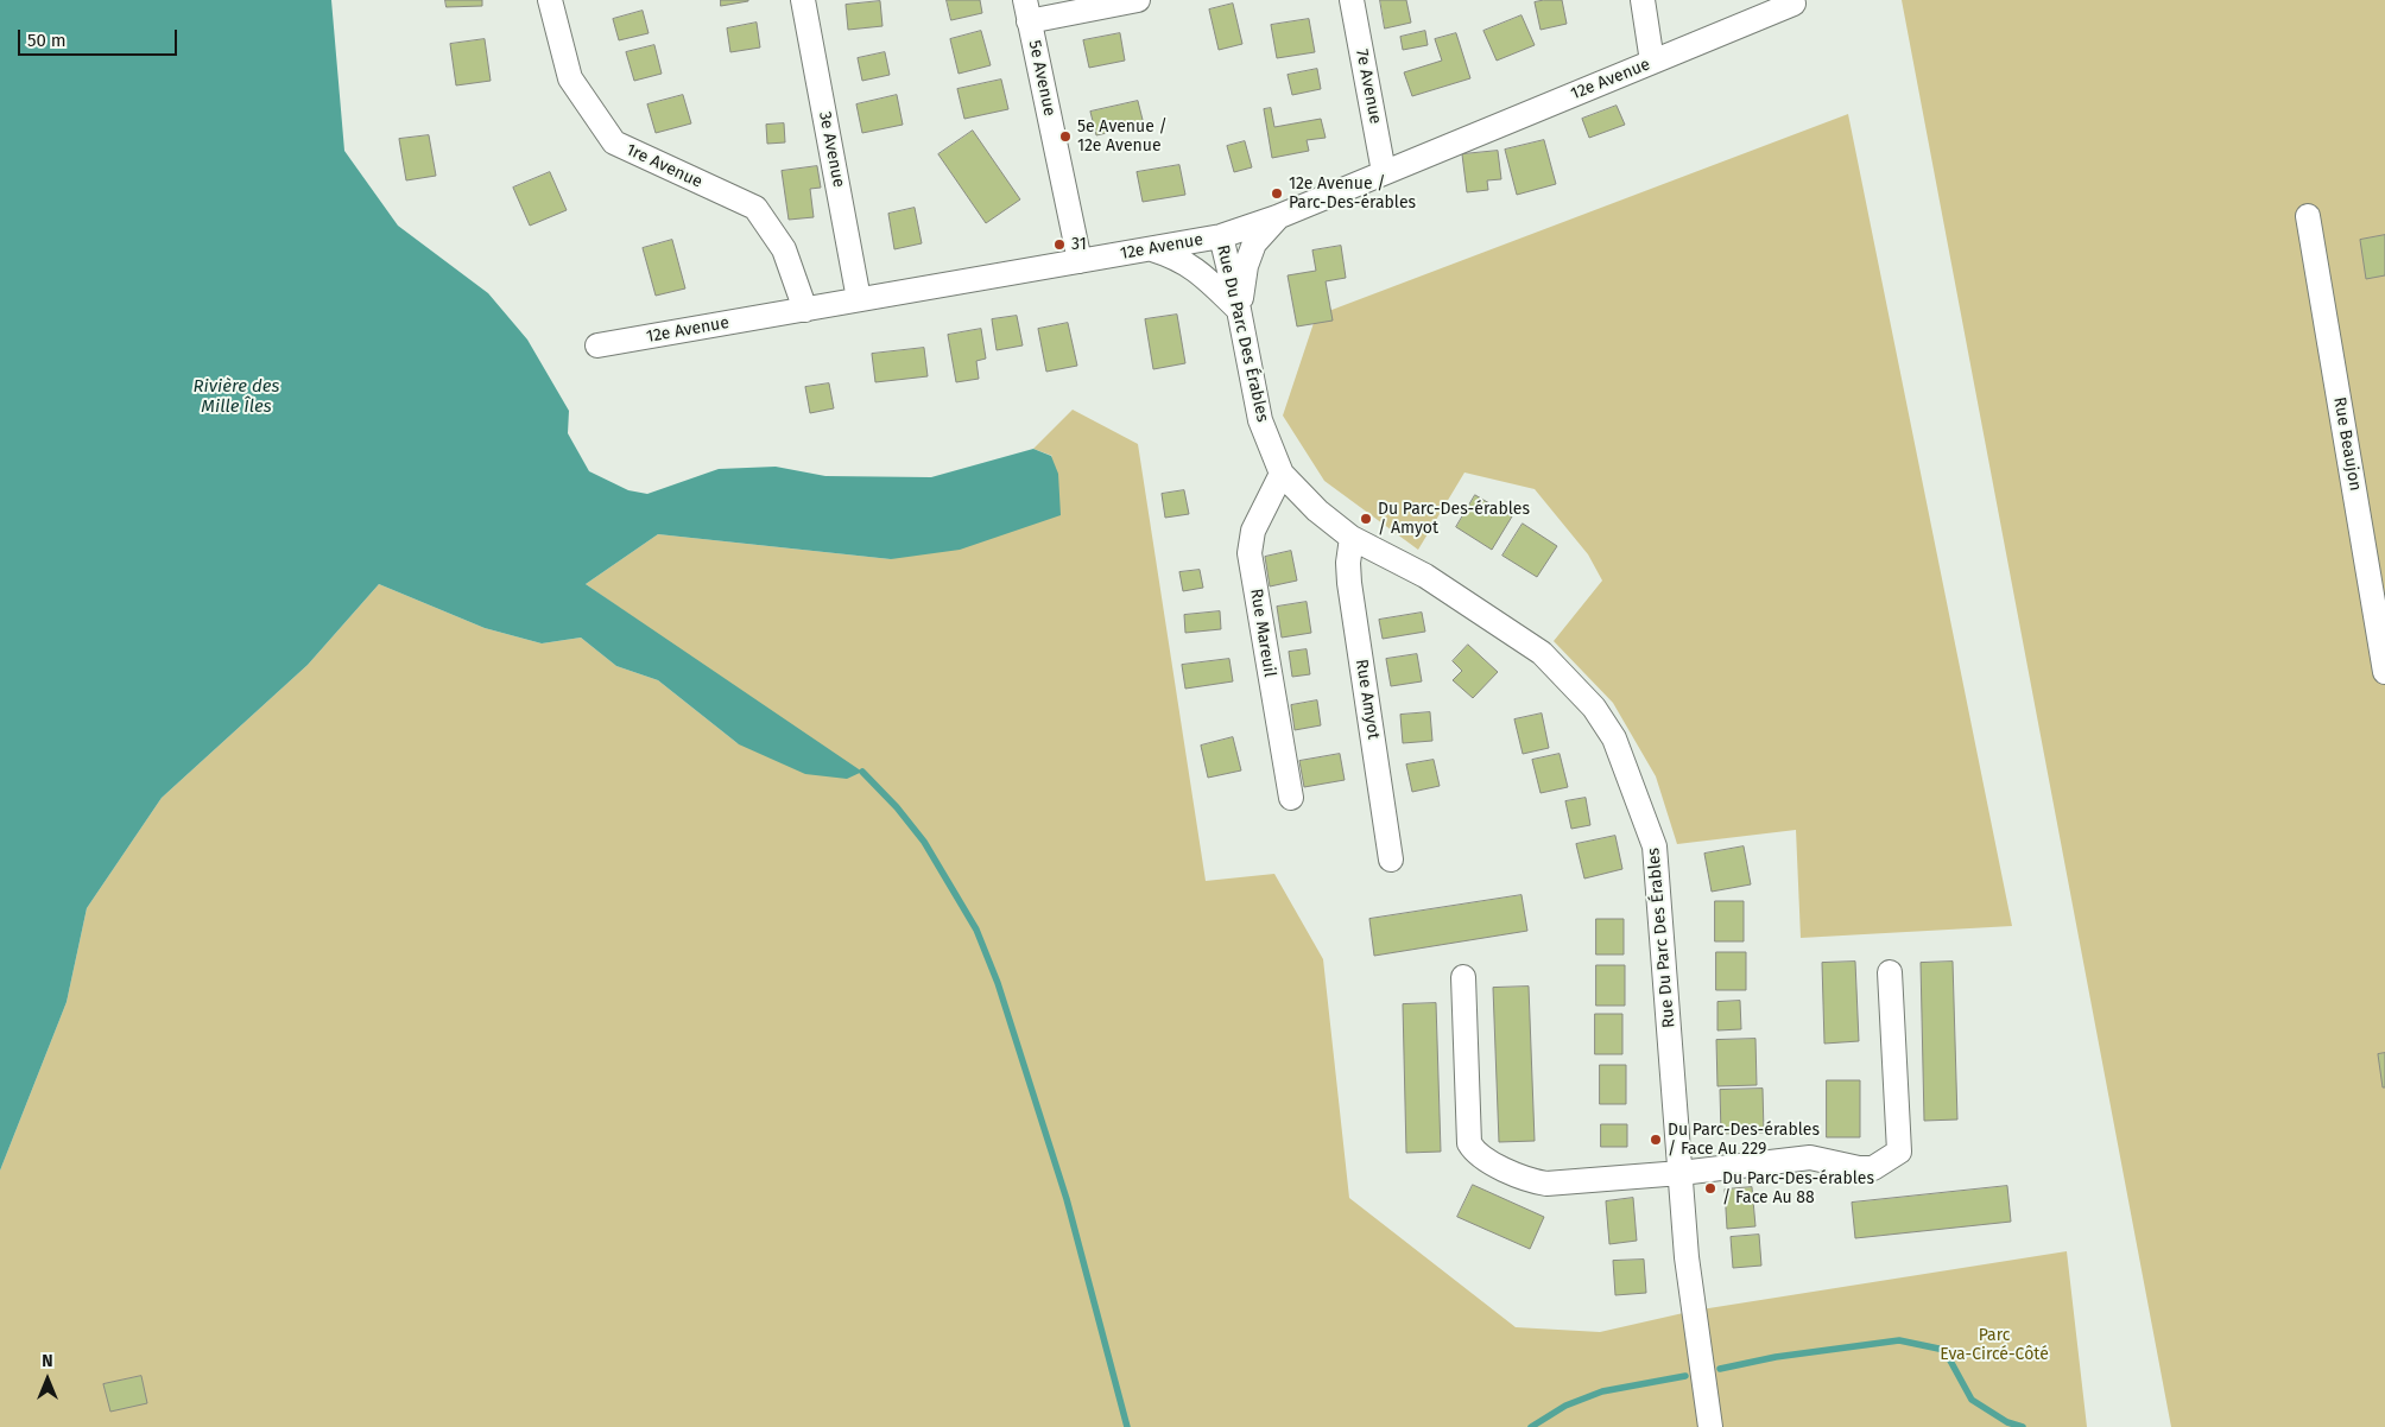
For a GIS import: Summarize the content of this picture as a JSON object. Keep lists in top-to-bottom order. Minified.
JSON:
{"streets":{"street":["5e Avenue","12e Avenue","7e Avenue","3e Avenue","1re Avenue","Rue Du Parc Des Érables","Rue Beaujon","Rue Mareuil","Rue Amyot"]},"crossings":[["5e Avenue","12e Avenue"],["12e Avenue","7e Avenue"],["12e Avenue","3e Avenue"],["12e Avenue","1re Avenue"],["12e Avenue","Rue Du Parc Des Érables"],["Rue Du Parc Des Érables","Rue Mareuil"],["Rue Du Parc Des Érables","Rue Amyot"]],"water":["Rivière des Mille Îles"],"parks":["Parc Eva-Circé-Côté"],"places":["5e Avenue / 12e Avenue","12e Avenue / Parc-Des-érables","31","Du Parc-Des-érables / Amyot","Du Parc-Des-érables / Face Au 229","Du Parc-Des-érables / Face Au 88"],"scale_bar":"50 m","north":"top"}
